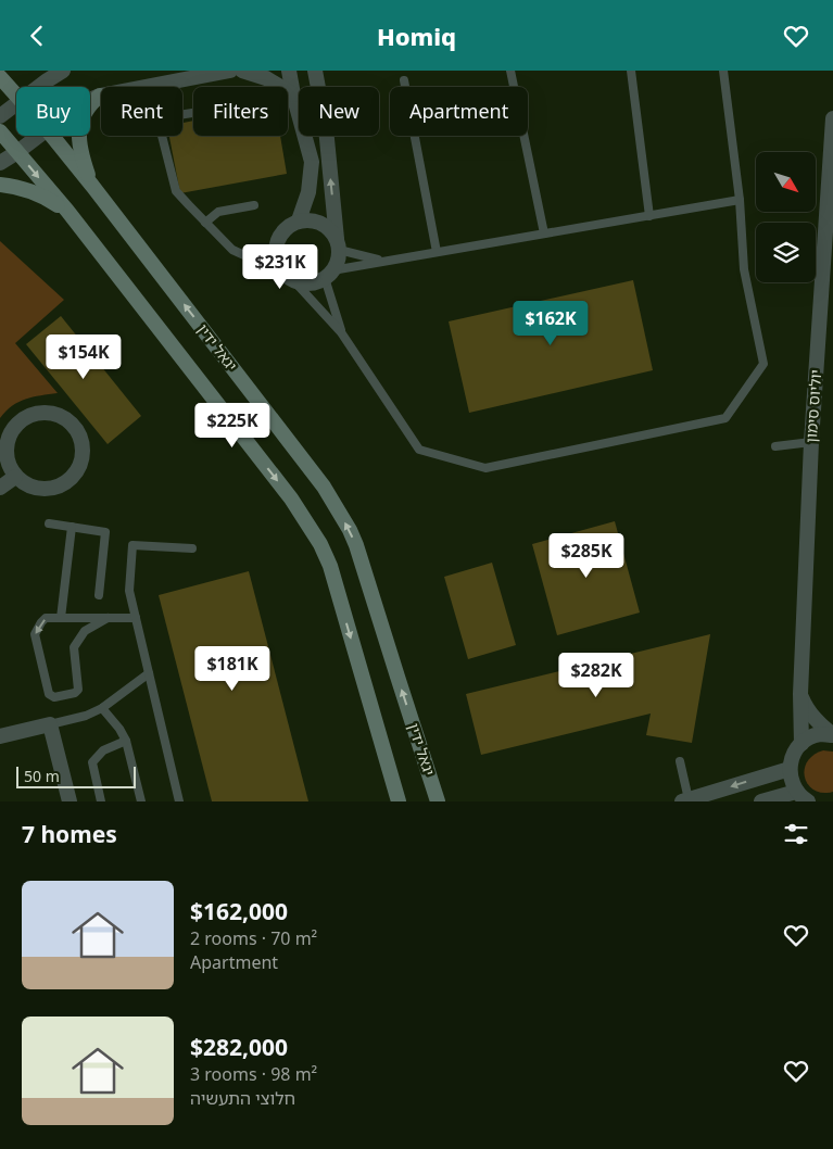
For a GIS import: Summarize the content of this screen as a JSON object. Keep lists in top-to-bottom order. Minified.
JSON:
{"streets":{"main road":["יגאל ידין"],"street":["יוליוס סימון"]},"scale_bar":"50 m","north":"bottom right","page":{"header":"Homiq","chip":["Buy","Rent","Filters","New","Apartment"],"price":["$231K","$162K","$154K","$225K","$285K","$181K","$282K"],"scale":"50 m","heading":"7 homes","list":[{"name":"$162,000","note":"2 rooms · 70 m² · Apartment"},{"name":"$282,000","note":"3 rooms · 98 m² · חלוצי התעשיה"}]}}
